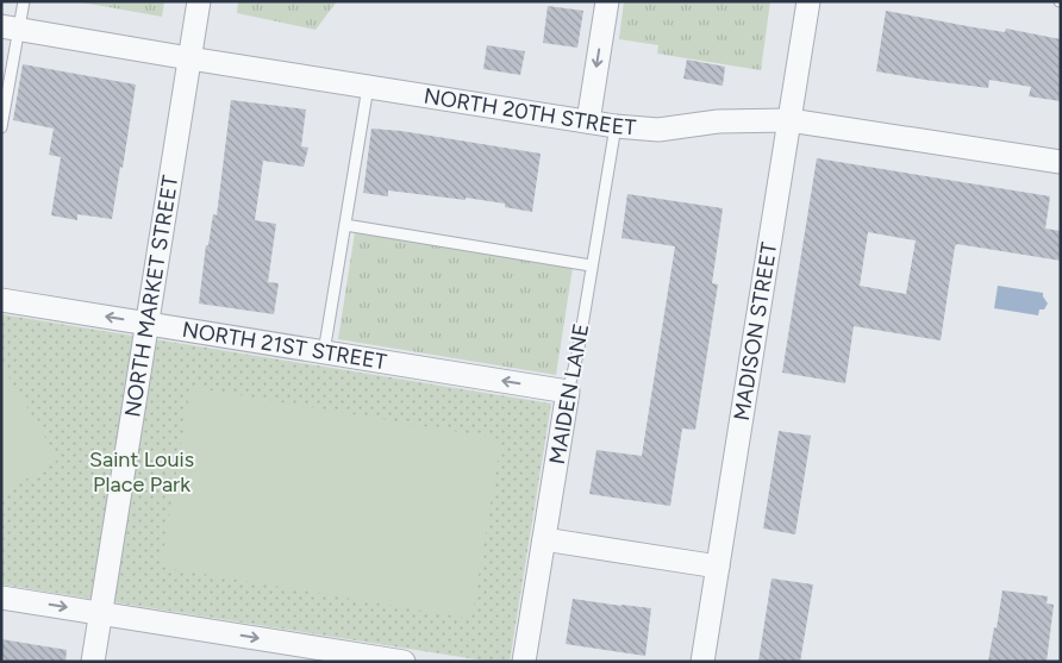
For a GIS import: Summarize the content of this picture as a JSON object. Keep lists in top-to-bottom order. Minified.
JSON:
{"streets":{"street":["NORTH 20TH STREET","NORTH MARKET STREET","MADISON STREET","NORTH 21ST STREET","MAIDEN LANE"]},"crossings":[["NORTH 20TH STREET","NORTH MARKET STREET"],["NORTH 20TH STREET","MADISON STREET"],["NORTH 20TH STREET","MAIDEN LANE"],["NORTH MARKET STREET","NORTH 21ST STREET"],["NORTH 21ST STREET","MAIDEN LANE"]],"one_way":["NORTH 21ST STREET"],"parks":["Saint Louis Place Park"]}
